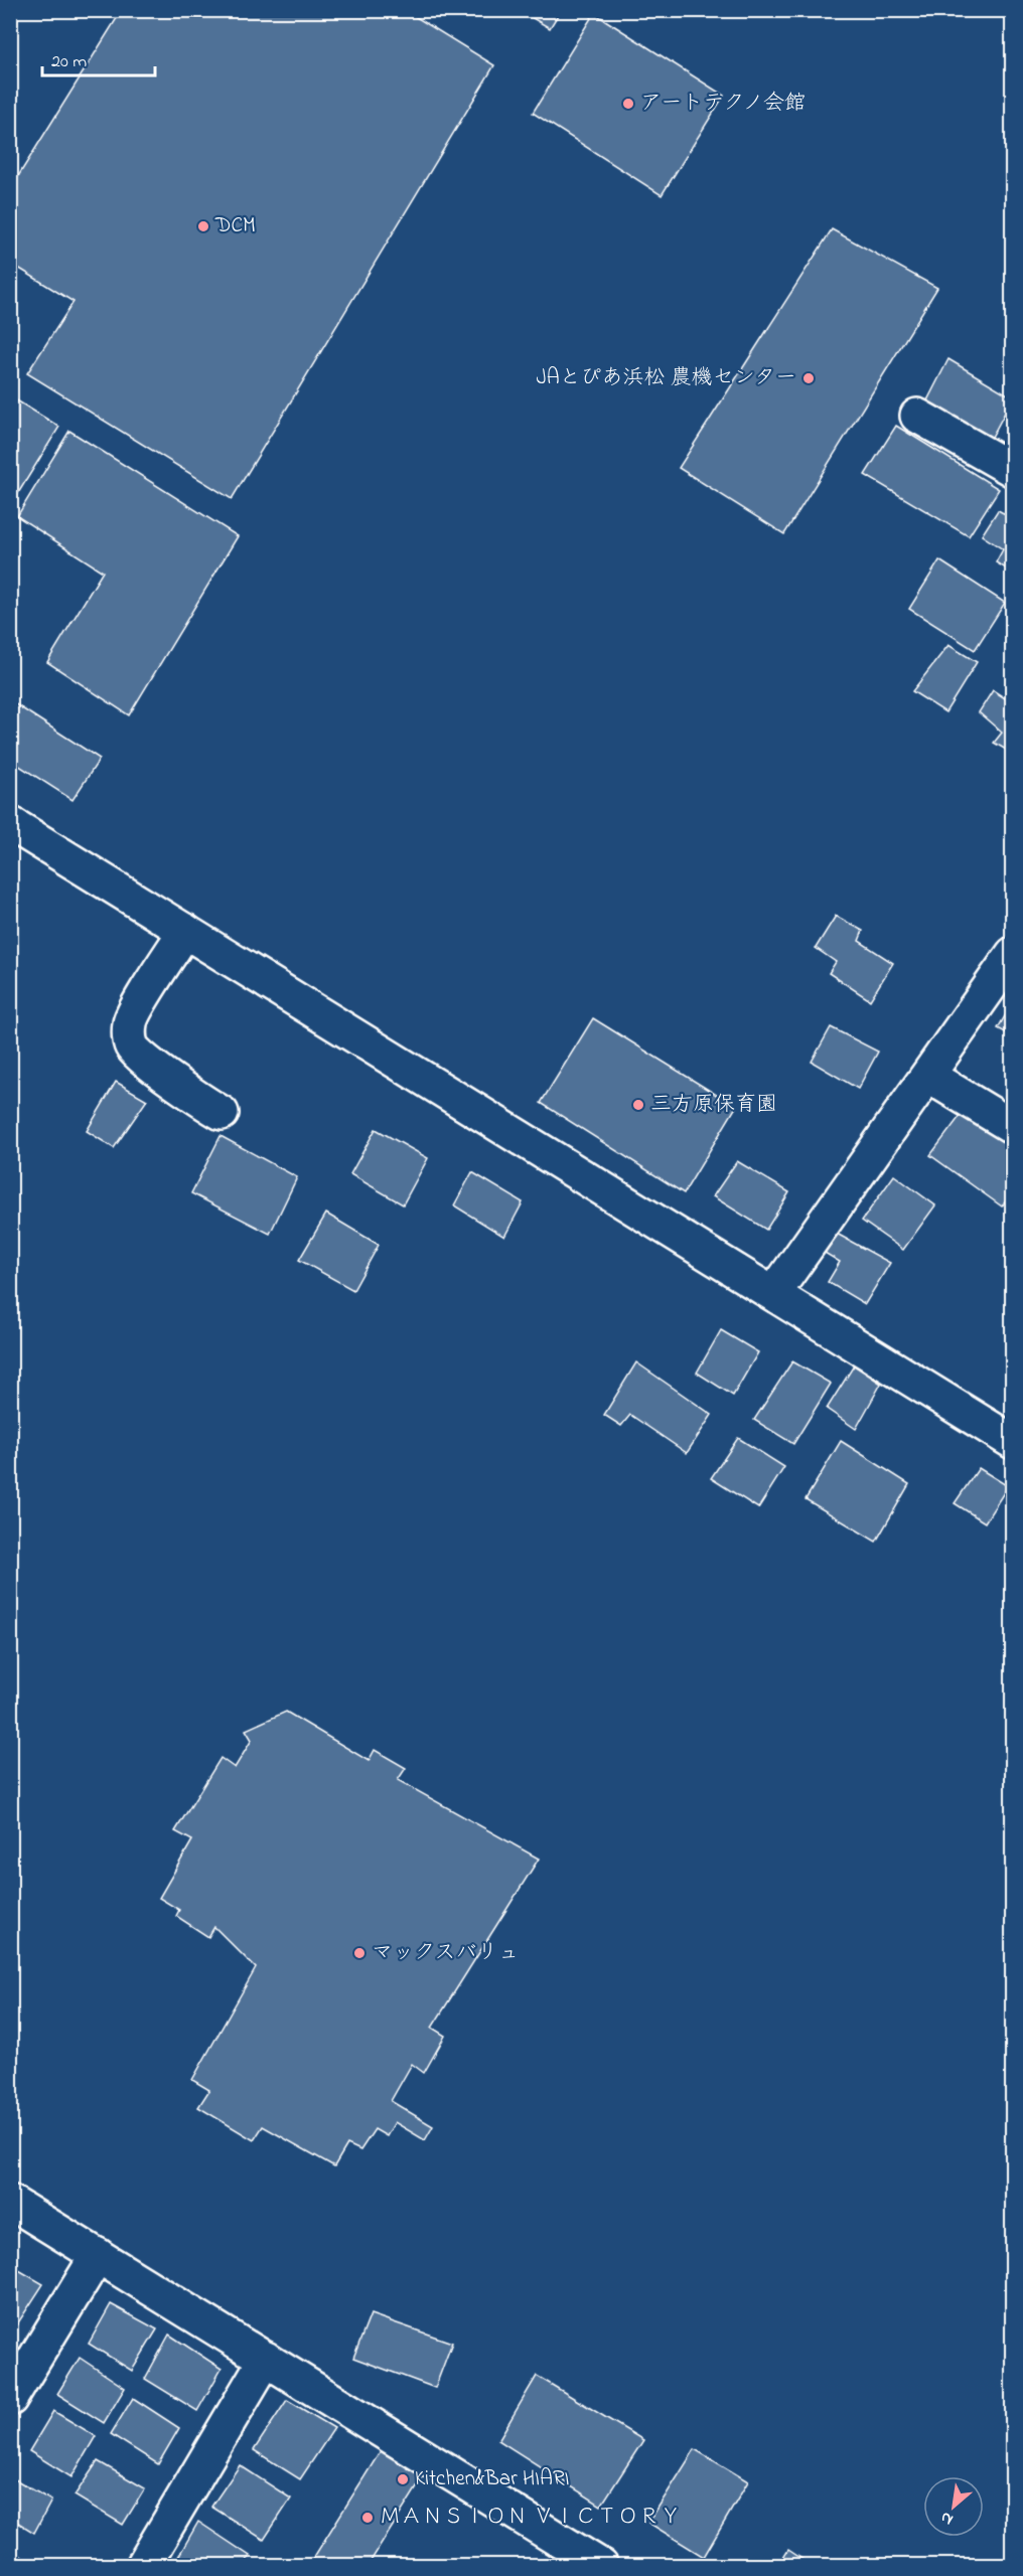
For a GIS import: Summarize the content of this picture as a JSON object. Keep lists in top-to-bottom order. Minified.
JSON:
{"places":["アートテクノ会館","DCM","JAとぴあ浜松 農機センター","三方原保育園","マックスバリュ","Kitchen&Bar HIARI","ＭＡＮＳＩＯＮ ＶＩＣＴＯＲＹ"],"scale_bar":"20 m","north":"bottom left"}
